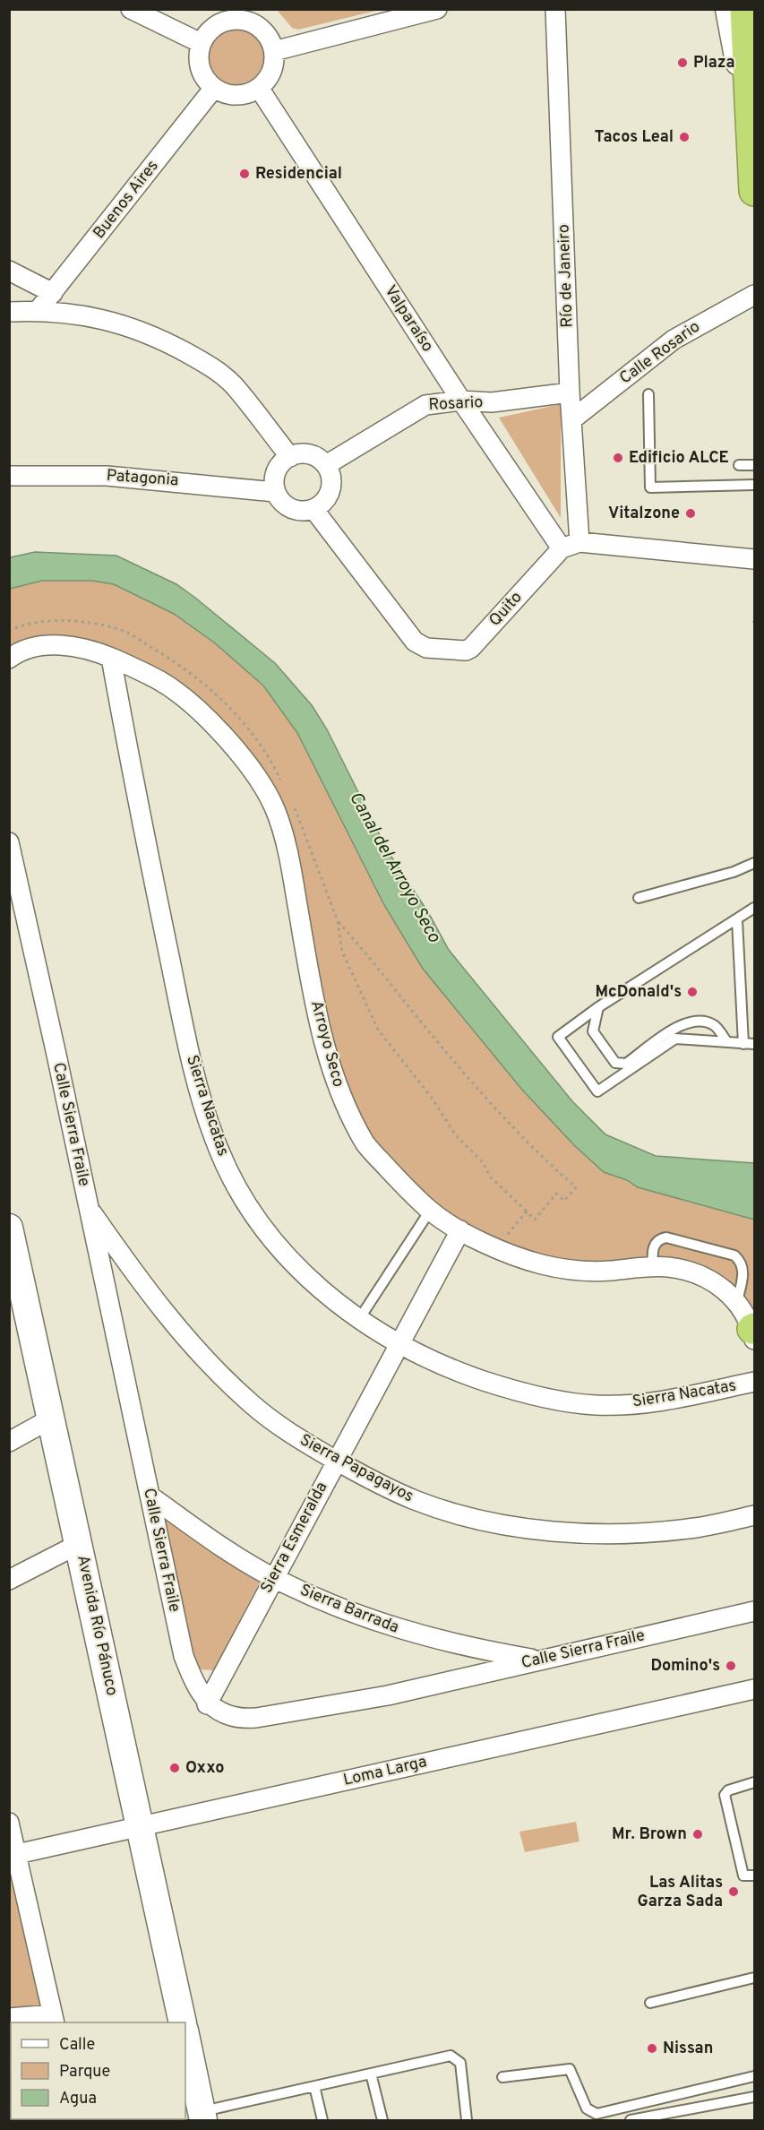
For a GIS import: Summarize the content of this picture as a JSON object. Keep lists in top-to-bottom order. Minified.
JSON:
{"streets":{"street":["Buenos Aires","Río de Janeiro","Valparaíso","Calle Rosario","Rosario","Patagonia","Quito","Arroyo Seco","Sierra Nacatas","Calle Sierra Fraile","Sierra Papagayos","Sierra Esmeralda","Sierra Barrada","Avenida Río Pánuco","Loma Larga"]},"crossings":[["Buenos Aires","Valparaíso"],["Río de Janeiro","Valparaíso"],["Río de Janeiro","Calle Rosario"],["Río de Janeiro","Rosario"],["Río de Janeiro","Quito"],["Valparaíso","Rosario"],["Valparaíso","Quito"],["Rosario","Patagonia"],["Rosario","Quito"],["Patagonia","Quito"],["Arroyo Seco","Sierra Nacatas"],["Arroyo Seco","Sierra Esmeralda"],["Sierra Nacatas","Sierra Esmeralda"],["Calle Sierra Fraile","Sierra Papagayos"],["Calle Sierra Fraile","Sierra Esmeralda"],["Calle Sierra Fraile","Sierra Barrada"],["Sierra Papagayos","Sierra Esmeralda"],["Sierra Esmeralda","Sierra Barrada"],["Avenida Río Pánuco","Loma Larga"]],"water":["Canal del Arroyo Seco"],"places":["Plaza","Tacos Leal","Residencial","Edificio ALCE","Vitalzone","McDonald's","Domino's","Oxxo","Mr. Brown","Las Alitas Garza Sada","Nissan"],"legend":["Calle","Parque","Agua"]}
